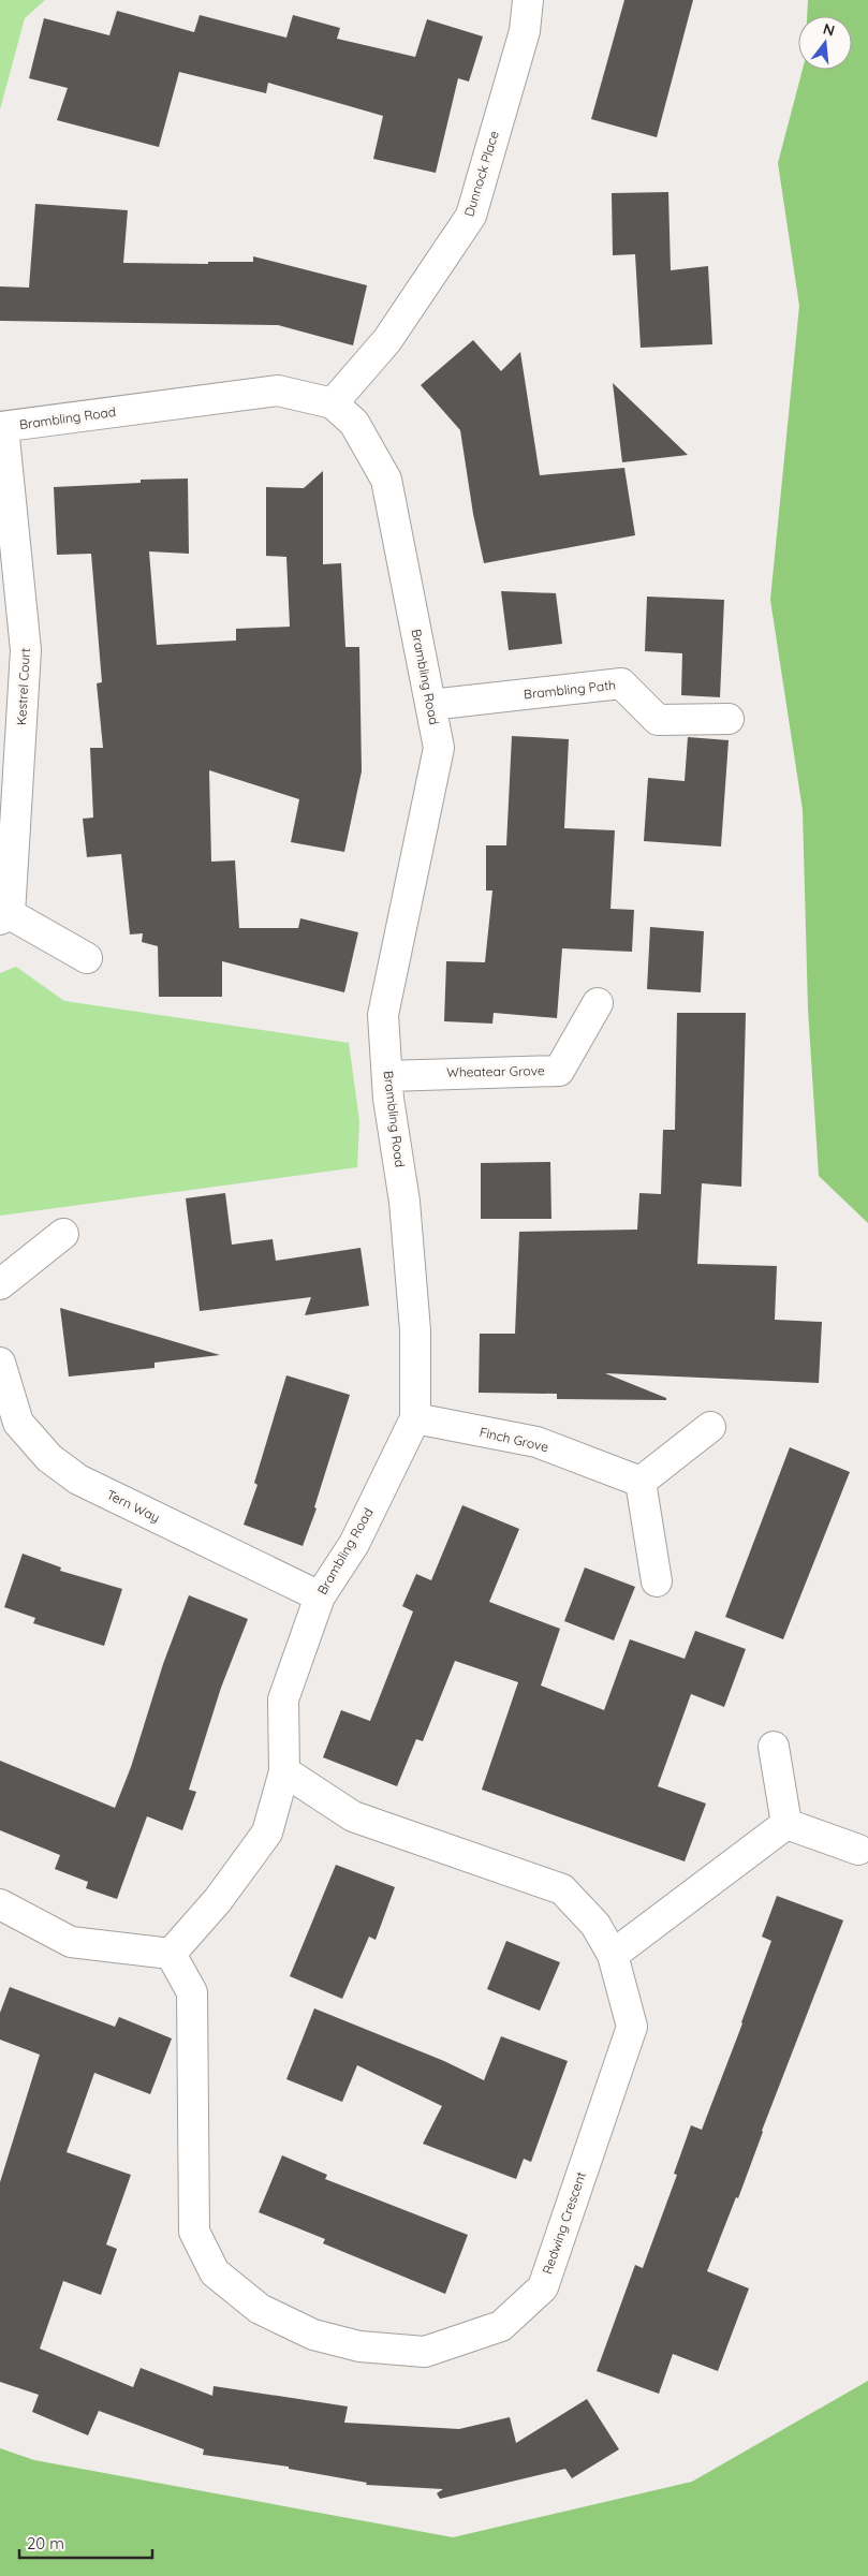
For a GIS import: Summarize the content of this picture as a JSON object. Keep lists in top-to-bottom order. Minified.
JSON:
{"streets":{"street":["Dunnock Place","Brambling Road","Kestrel Court","Brambling Path","Wheatear Grove","Finch Grove","Tern Way","Redwing Crescent"]},"crossings":[["Dunnock Place","Brambling Road"],["Brambling Road","Kestrel Court"],["Brambling Road","Brambling Path"],["Brambling Road","Wheatear Grove"],["Brambling Road","Finch Grove"],["Brambling Road","Tern Way"],["Brambling Road","Redwing Crescent"]],"scale_bar":"20 m","north":"top"}
